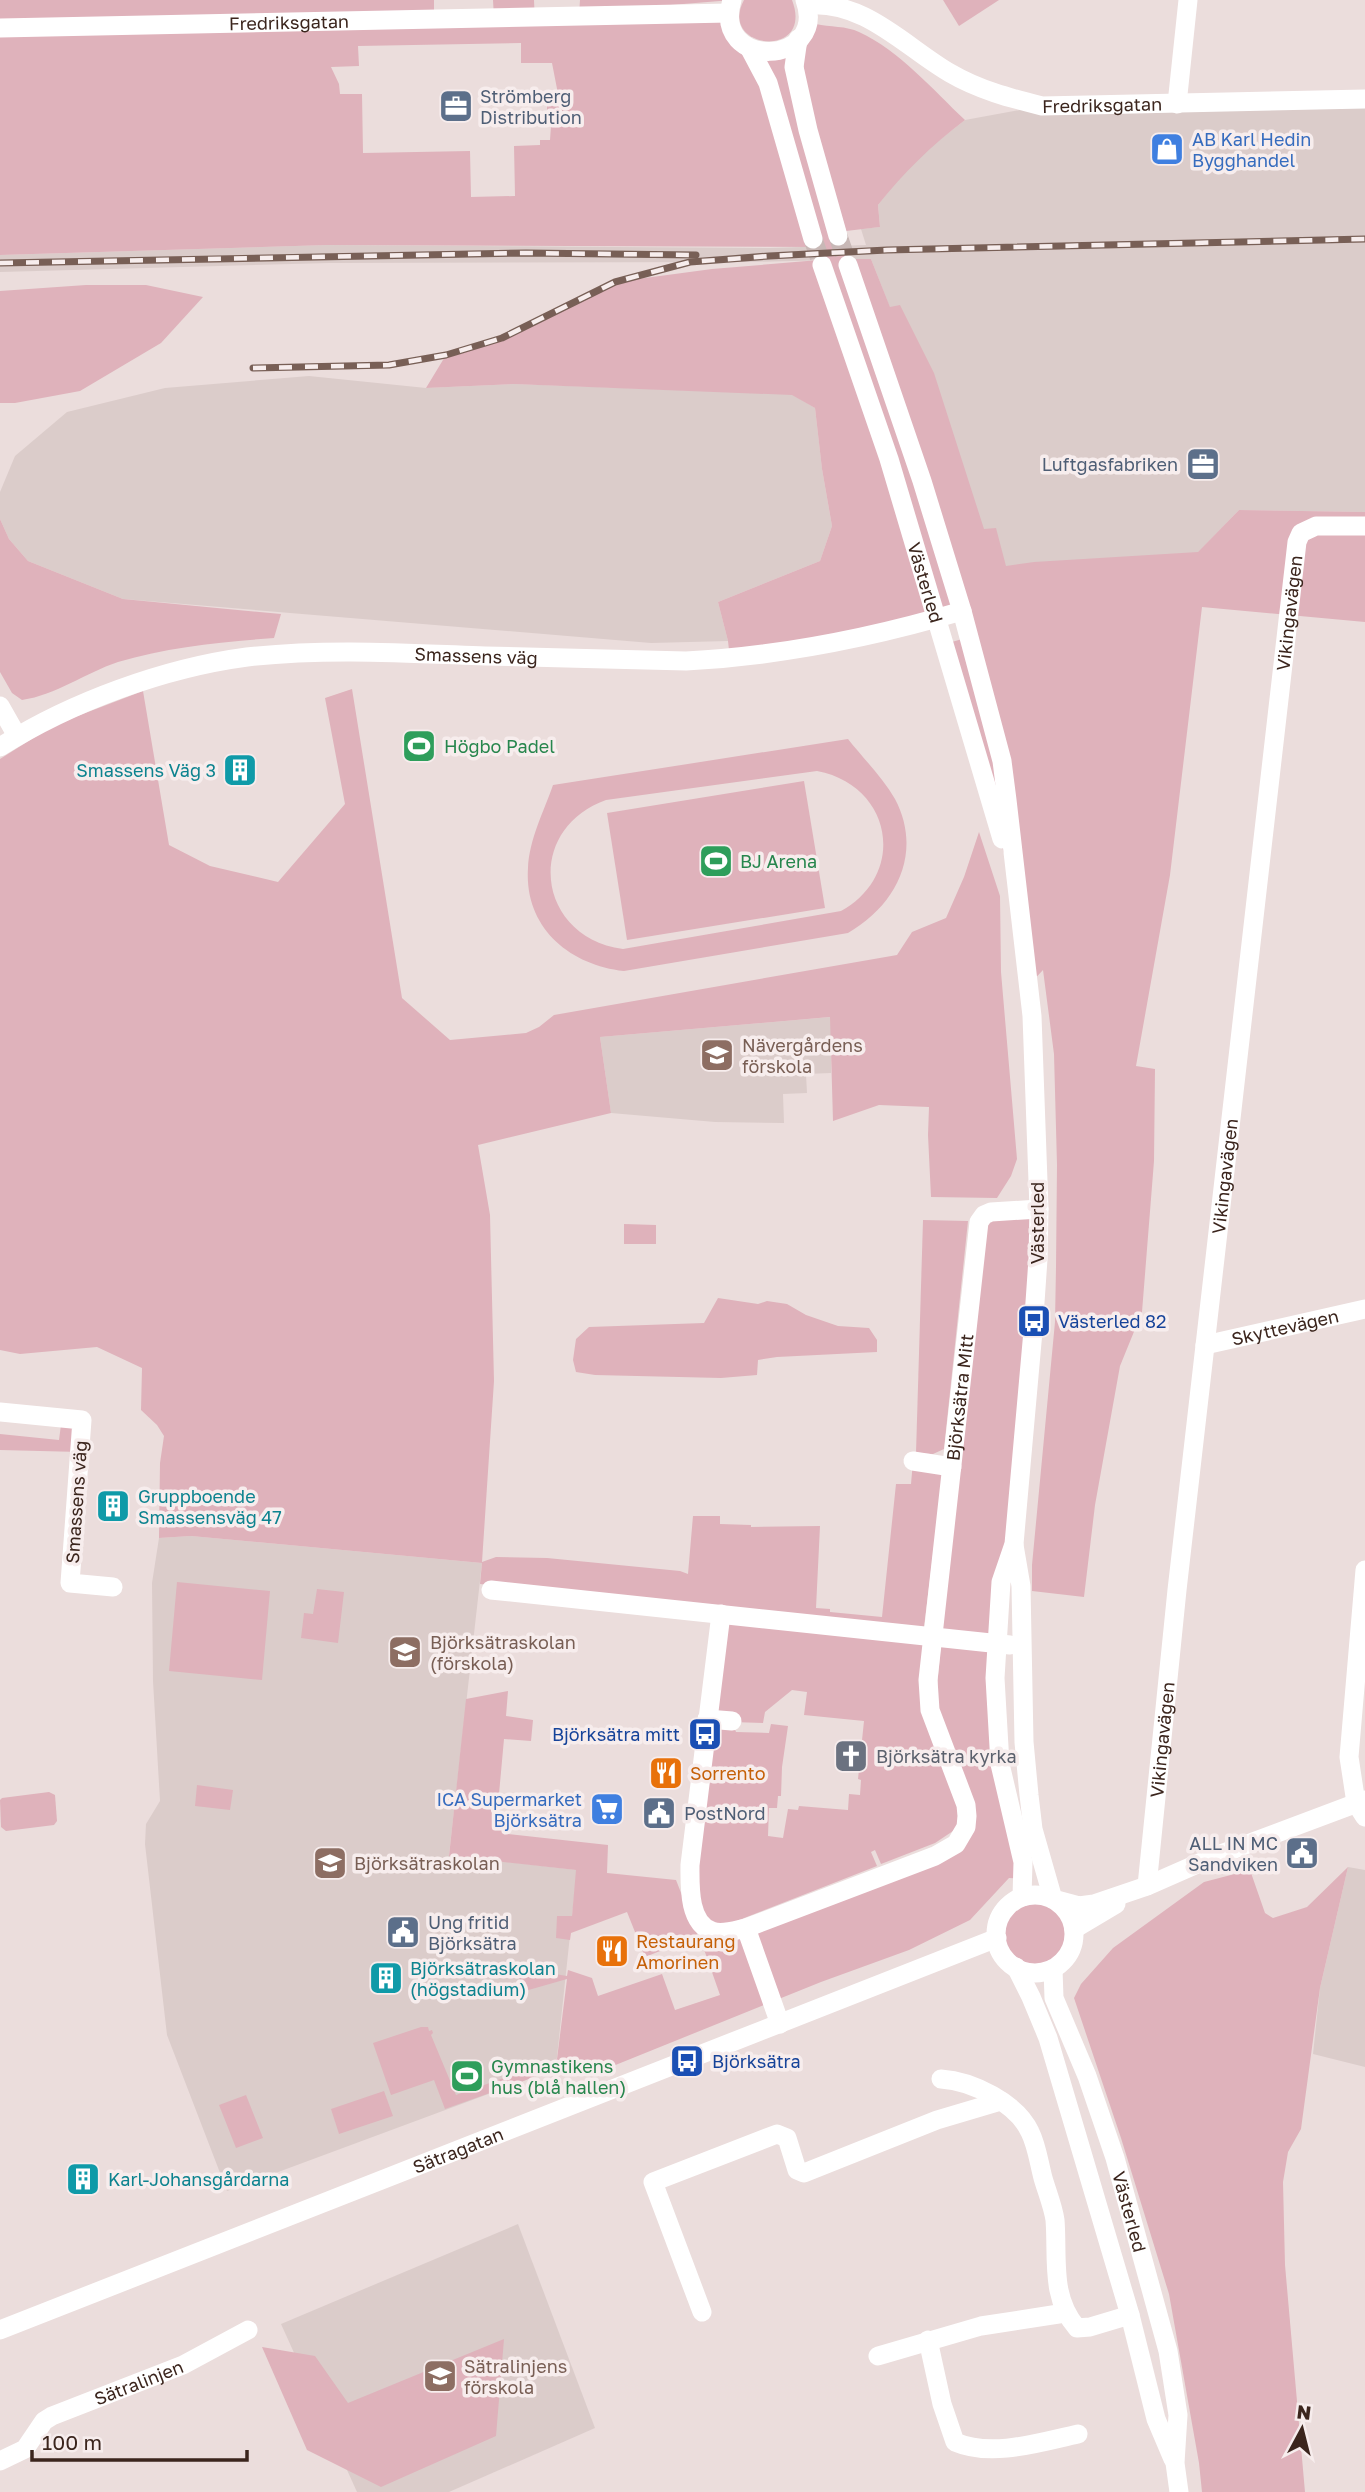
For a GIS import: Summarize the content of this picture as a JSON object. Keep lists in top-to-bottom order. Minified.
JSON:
{"streets":{"street":["Fredriksgatan","Västerled","Vikingavägen","Smassens väg","Skyttevägen","Björksätra Mitt","Sätragatan","Sätralinjen"]},"crossings":[["Västerled","Smassens väg"],["Västerled","Björksätra Mitt"],["Västerled","Sätragatan"],["Vikingavägen","Skyttevägen"]],"places":{"office":["Strömberg Distribution","Luftgasfabriken"],"shop":["AB Karl Hedin Bygghandel"],"sports":["Högbo Padel","BJ Arena","Gymnastikens hus (blå hallen)"],"building":["Smassens Väg 3","Gruppboende Smassensväg 47","Björksätraskolan (högstadium)","Karl-Johansgårdarna"],"school or university":["Nävergårdens förskola","Björksätraskolan (förskola)","Björksätraskolan","Sätralinjens förskola"],"bus stop":["Västerled 82","Björksätra mitt","Björksätra"],"church":["Björksätra kyrka"],"restaurant":["Sorrento","Restaurang Amorinen"],"supermarket":["ICA Supermarket Björksätra"],"public building":["PostNord","ALL IN MC Sandviken","Ung fritid Björksätra"]},"scale_bar":"100 m","north":"top"}
